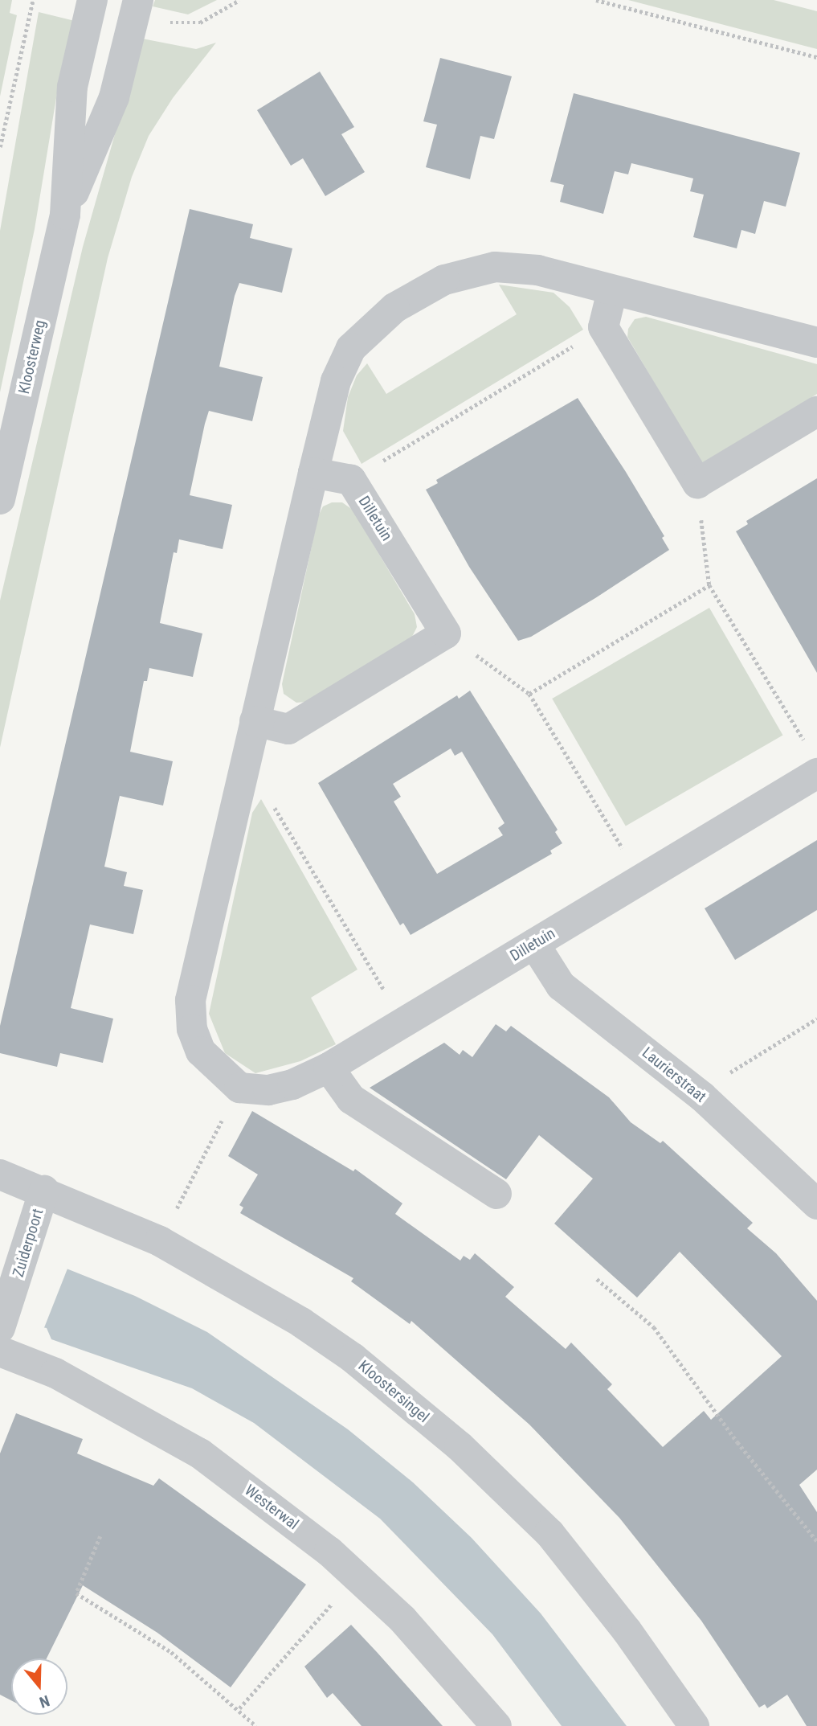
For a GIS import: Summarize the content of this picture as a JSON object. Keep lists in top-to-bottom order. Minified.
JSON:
{"streets":{"street":["Kloosterweg","Dilletuin","Laurierstraat","Zuiderpoort","Kloostersingel","Westerwal"]},"crossings":[["Dilletuin","Laurierstraat"],["Zuiderpoort","Kloostersingel"]],"north":"bottom"}
